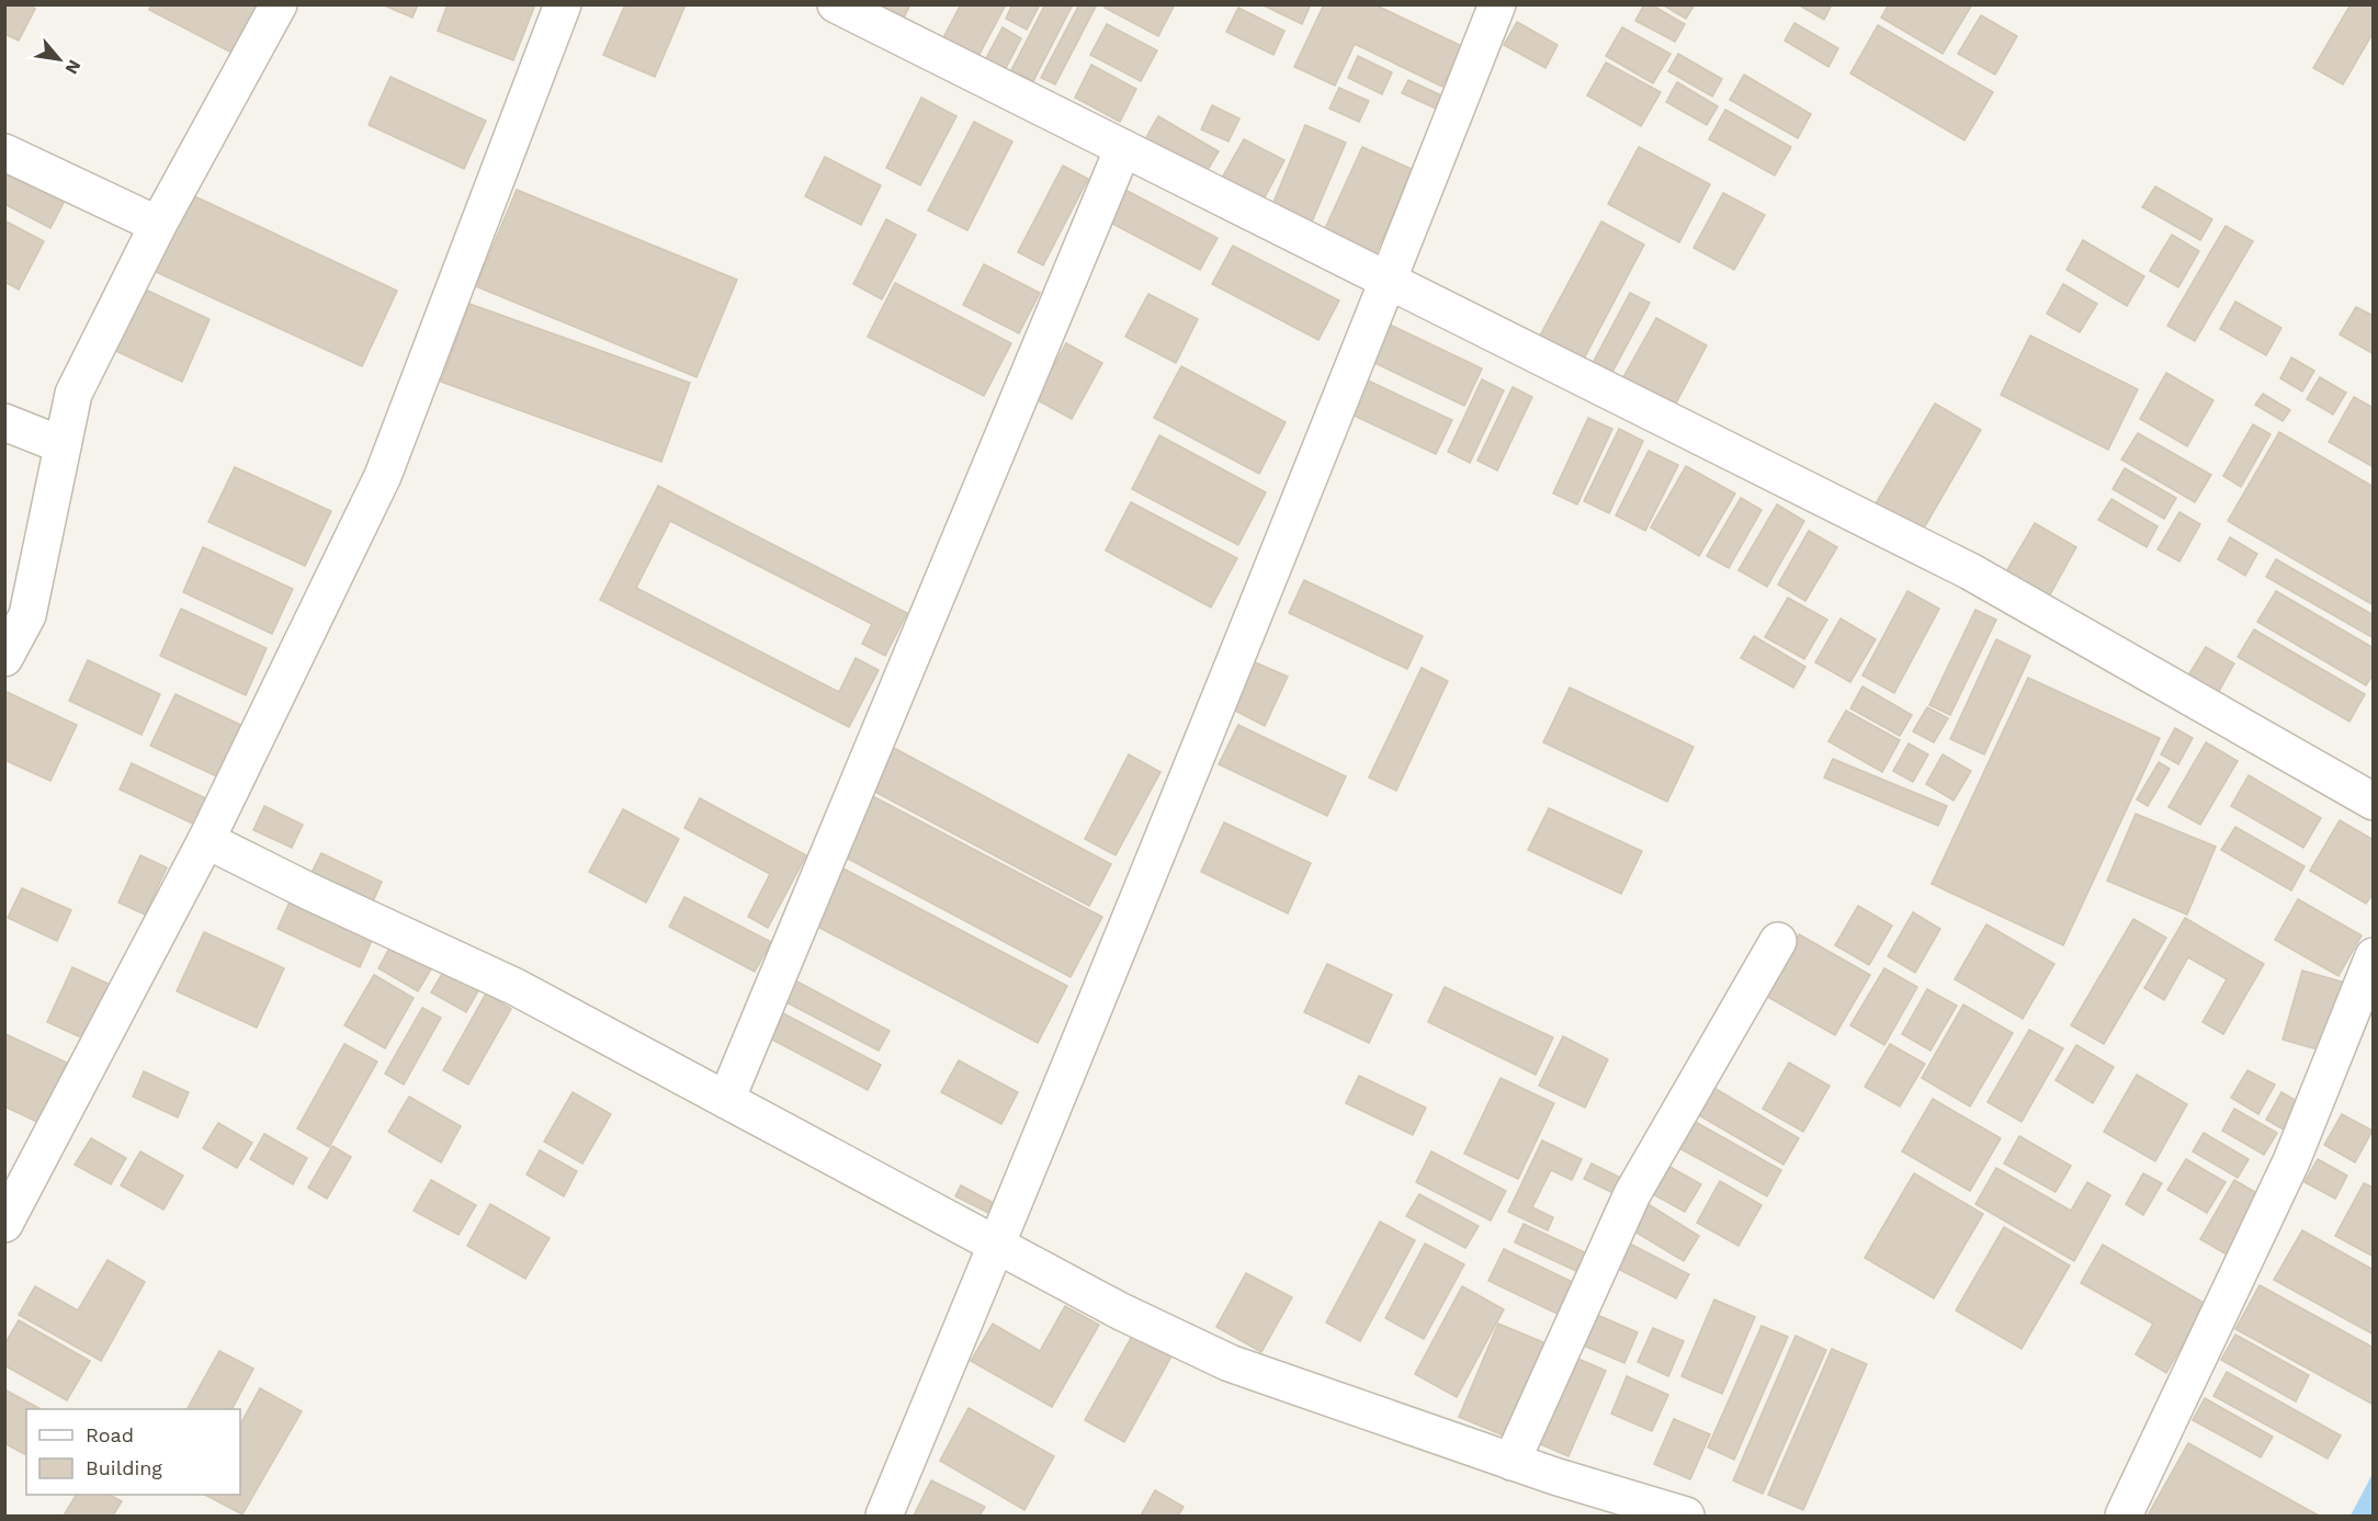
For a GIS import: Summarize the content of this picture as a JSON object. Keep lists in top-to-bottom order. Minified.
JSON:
{"legend":["Road","Building"],"north":"bottom right"}
